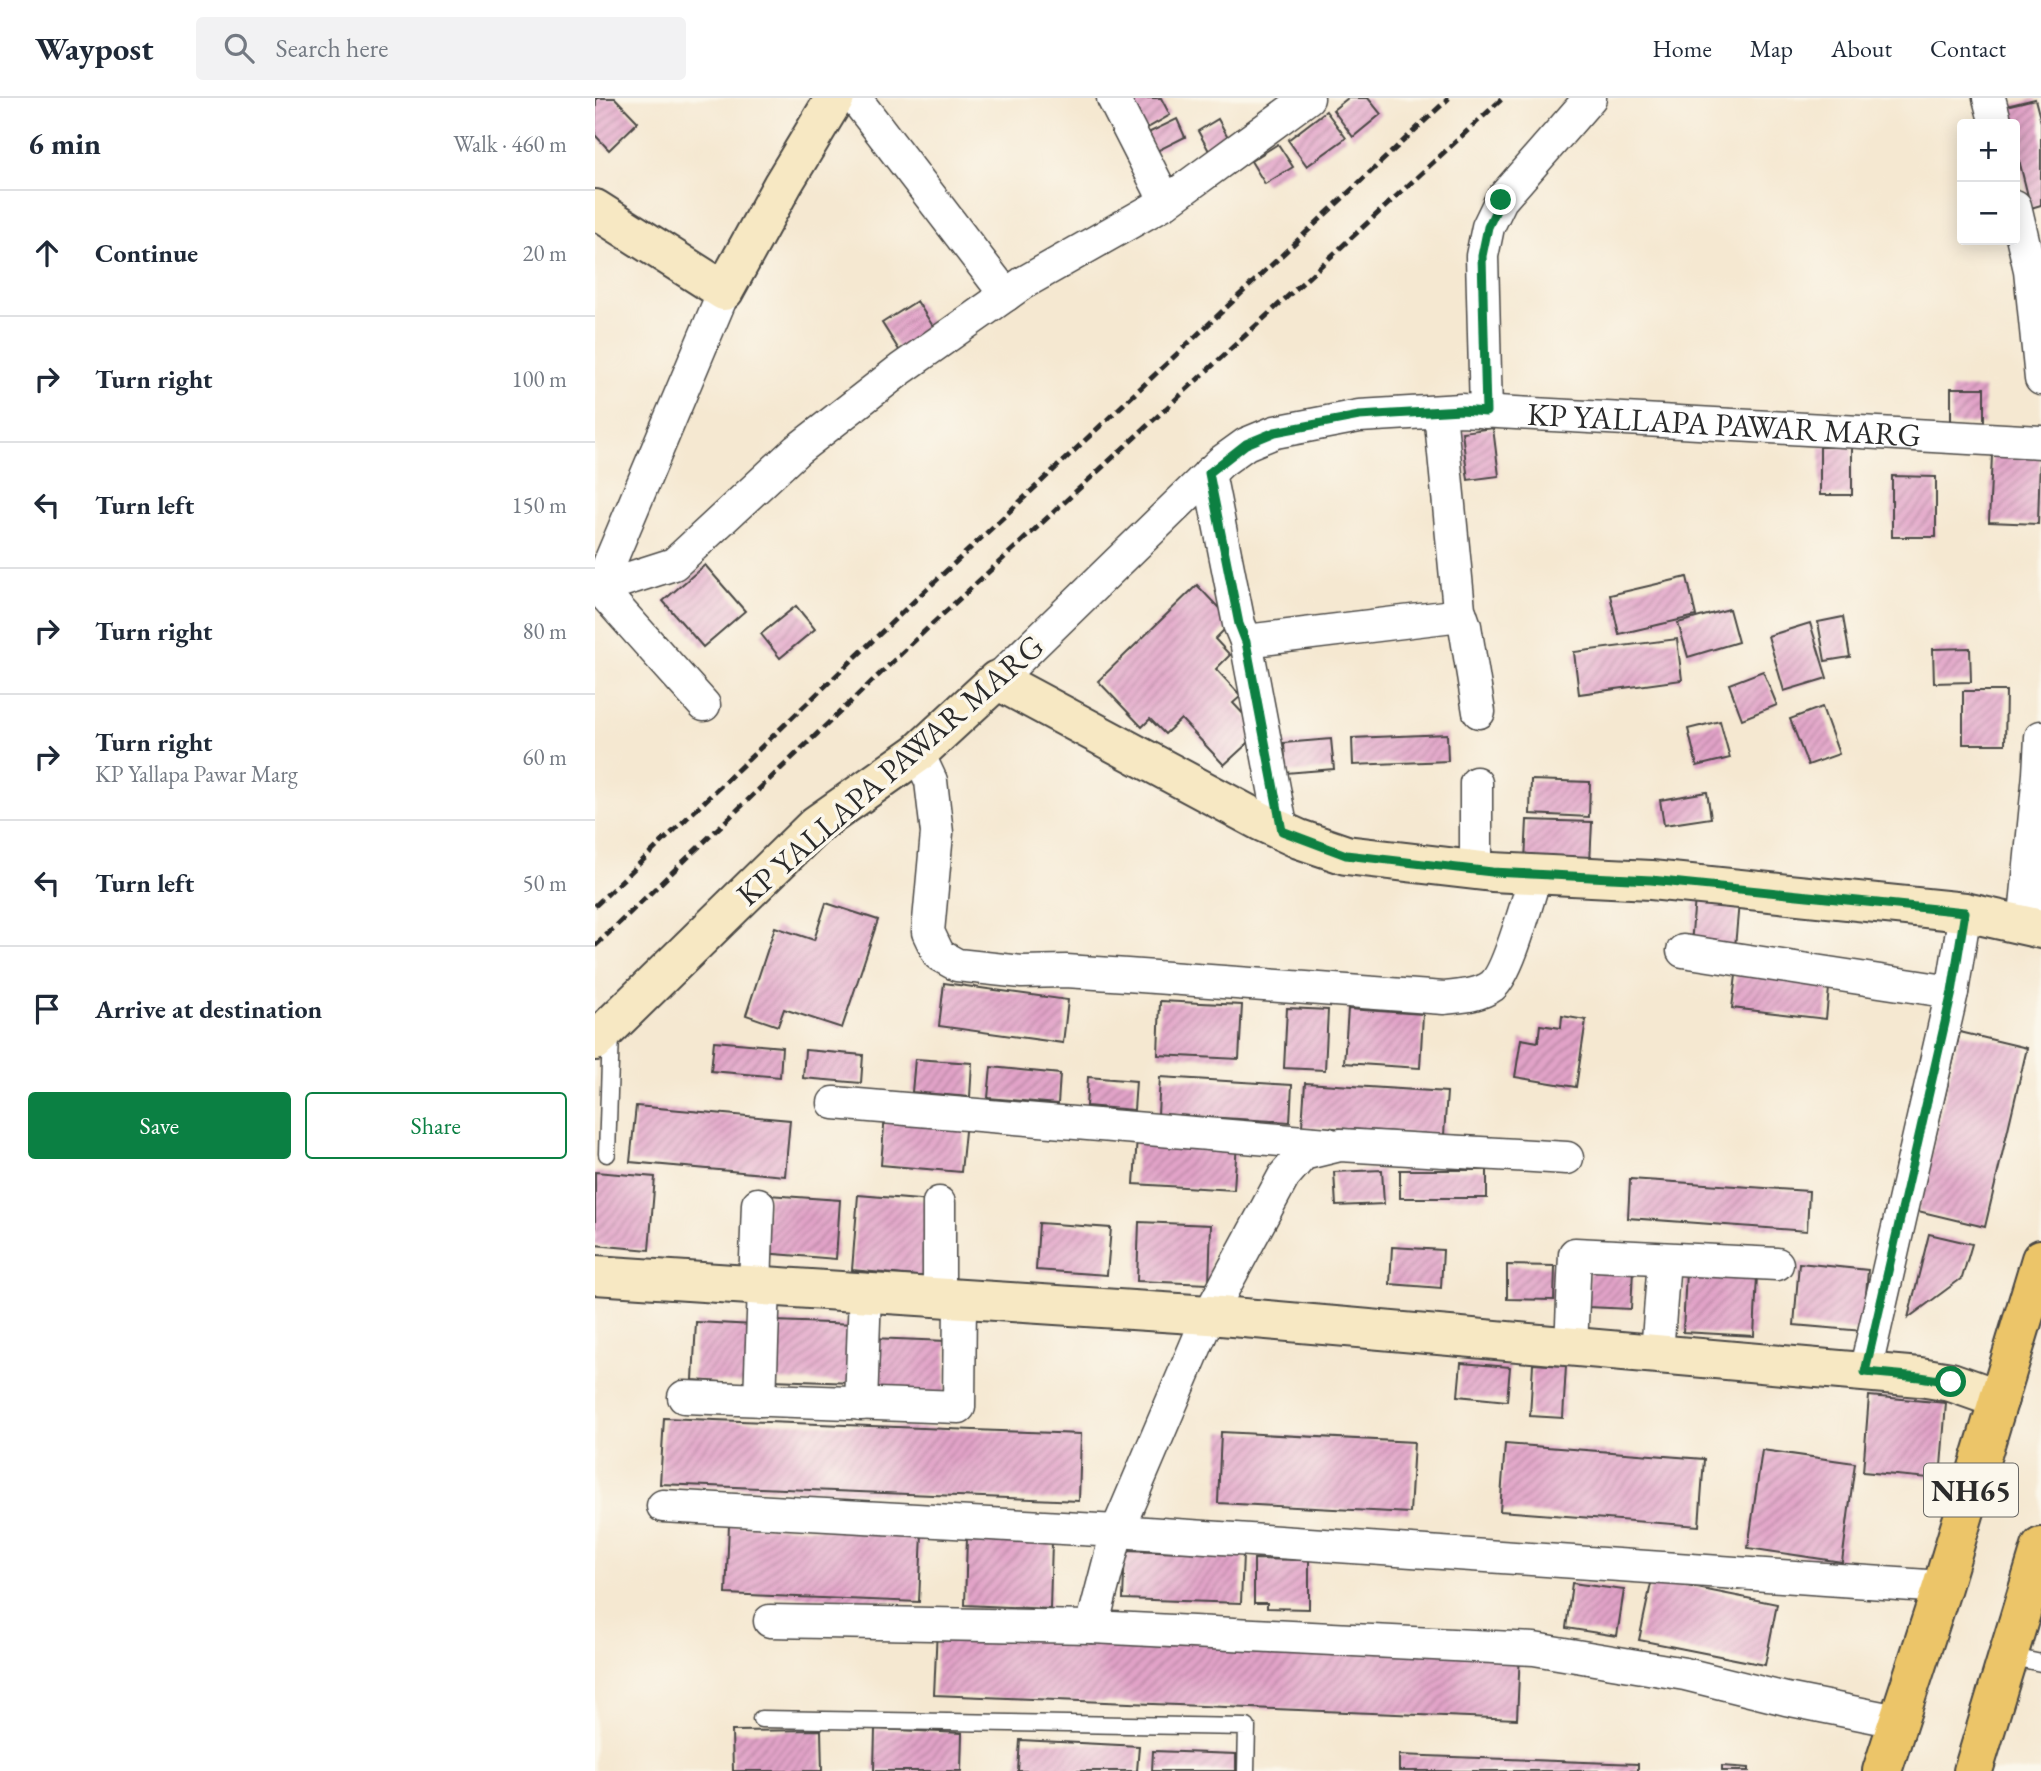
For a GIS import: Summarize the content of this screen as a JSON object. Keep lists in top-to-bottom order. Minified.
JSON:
{"streets":{"highway":["NH65"],"street":["KP YALLAPA PAWAR MARG"]},"page":{"header":"Waypost","search":"Search here","nav":["Home","Map","About","Contact"],"heading":["6 min","Walk · 460 m"],"map_buttons":["+","−"],"list":[["Continue","20 m"],["Turn right","100 m"],["Turn left","150 m"],["Turn right","80 m"],["Turn right","KP Yallapa Pawar Marg","60 m"],["Turn left","50 m"],"Arrive at destination"],"buttons":["Save","Share"]}}
